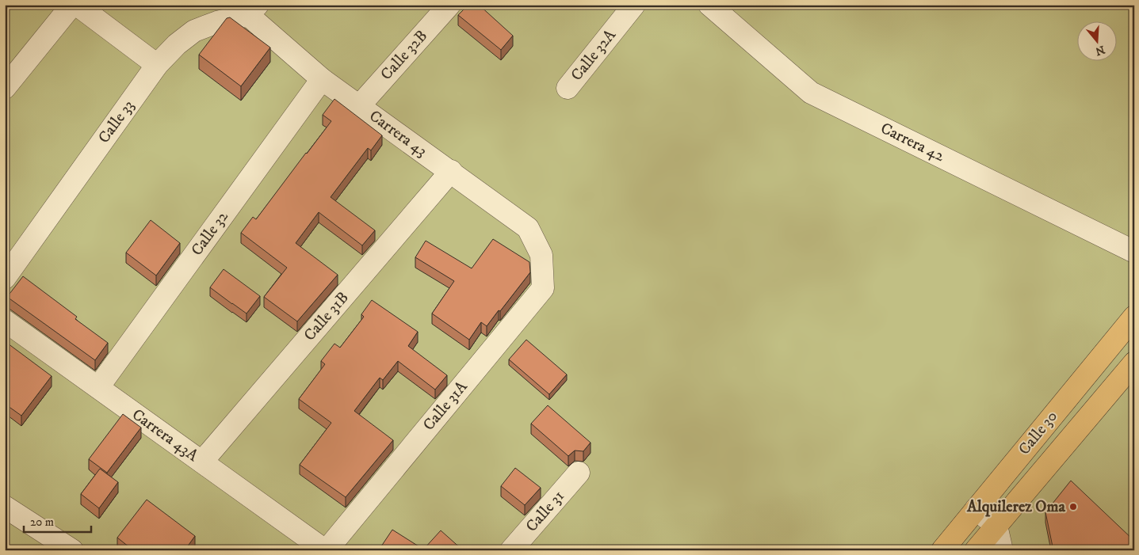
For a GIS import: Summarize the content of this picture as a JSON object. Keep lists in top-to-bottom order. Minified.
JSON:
{"streets":{"main road":["Calle 30"],"street":["Calle 32B","Calle 32A","Calle 33","Carrera 43","Carrera 42","Calle 32","Calle 31B","Calle 31A","Carrera 43A","Calle 31"]},"crossings":[["Calle 32B","Carrera 43"],["Calle 33","Carrera 43"],["Carrera 43","Calle 32"],["Carrera 43","Calle 31B"],["Carrera 43","Calle 31A"],["Calle 32","Carrera 43A"],["Calle 31B","Carrera 43A"],["Calle 31A","Carrera 43A"]],"places":["Alquilerez Oma"],"scale_bar":"20 m","north":"bottom"}
